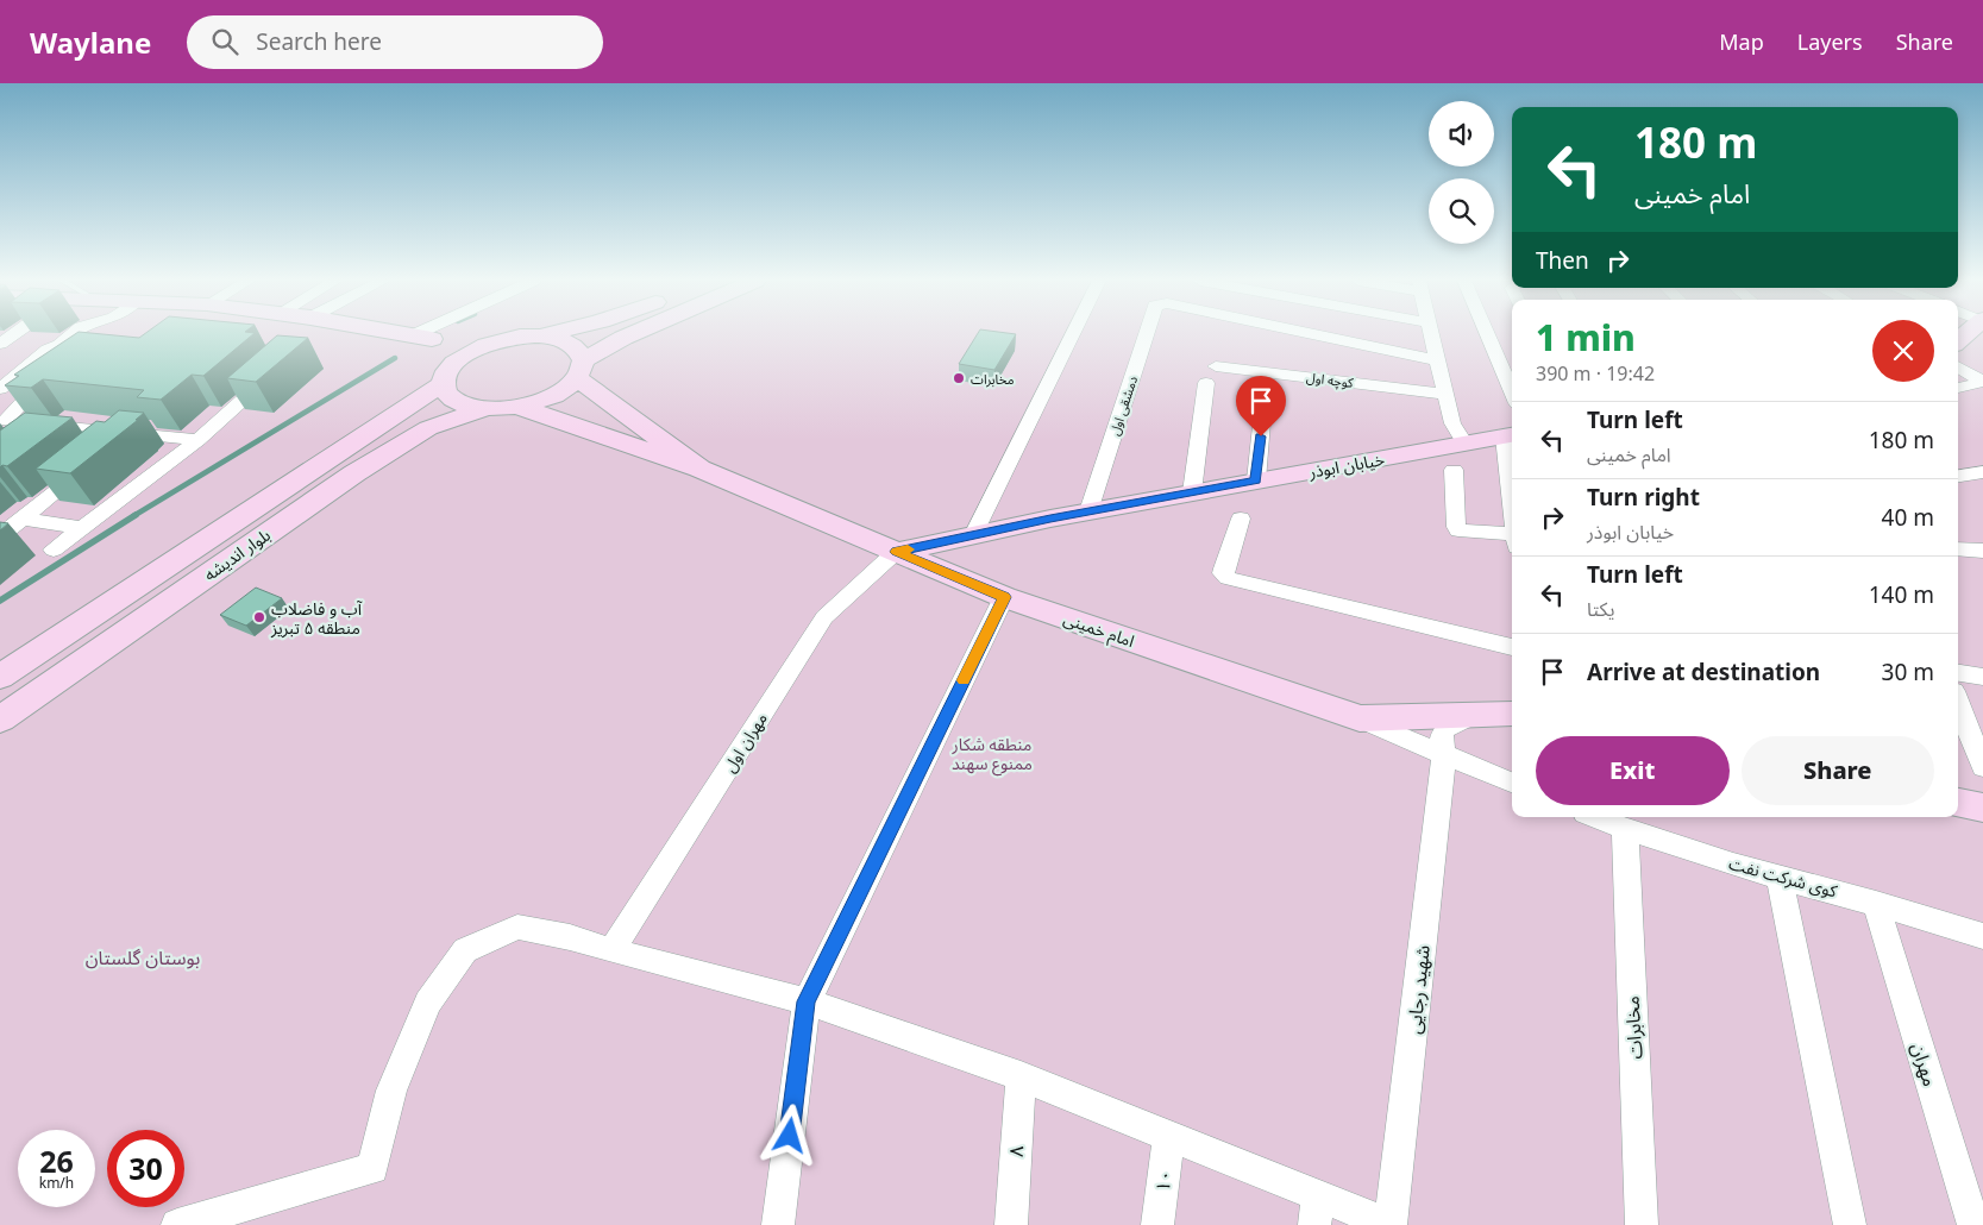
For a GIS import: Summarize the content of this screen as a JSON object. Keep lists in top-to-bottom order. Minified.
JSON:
{"streets":{"main road":["خیابان ابوذر","بلوار اندیشه","امام خمینی"],"street":["کوچه اول","دمشقی اول","مهران اول","کوی شرکت نفت","شهید رجایی","مخابرات","مهران","۸","۱۰"]},"crossings":[["دمشقی اول","خیابان ابوذر"],["خیابان ابوذر","امام خمینی"],["خیابان ابوذر","مهران اول"],["امام خمینی","مهران اول"],["امام خمینی","شهید رجایی"],["کوی شرکت نفت","مخابرات"],["کوی شرکت نفت","مهران"]],"parks":["منطقه شکار ممنوع سهند","بوستان گلستان"],"places":["مخابرات","آب و فاضلاب منطقه ۵ تبریز"],"page":{"header":"Waylane","search":"Search here","nav":["Map","Layers","Share"],"turn":["180 m","امام خمینی"],"then":"Then","heading":["1 min","390 m · 19:42"],"list":[{"name":"Turn left","note":"امام خمینی","value":"180 m"},{"name":"Turn right","note":"خیابان ابوذر","value":"40 m"},{"name":"Turn left","note":"یکتا","value":"140 m"},{"name":"Arrive at destination","value":"30 m"}],"buttons":["Exit","Share"],"speed":"26 km/h","limit":"30"}}
